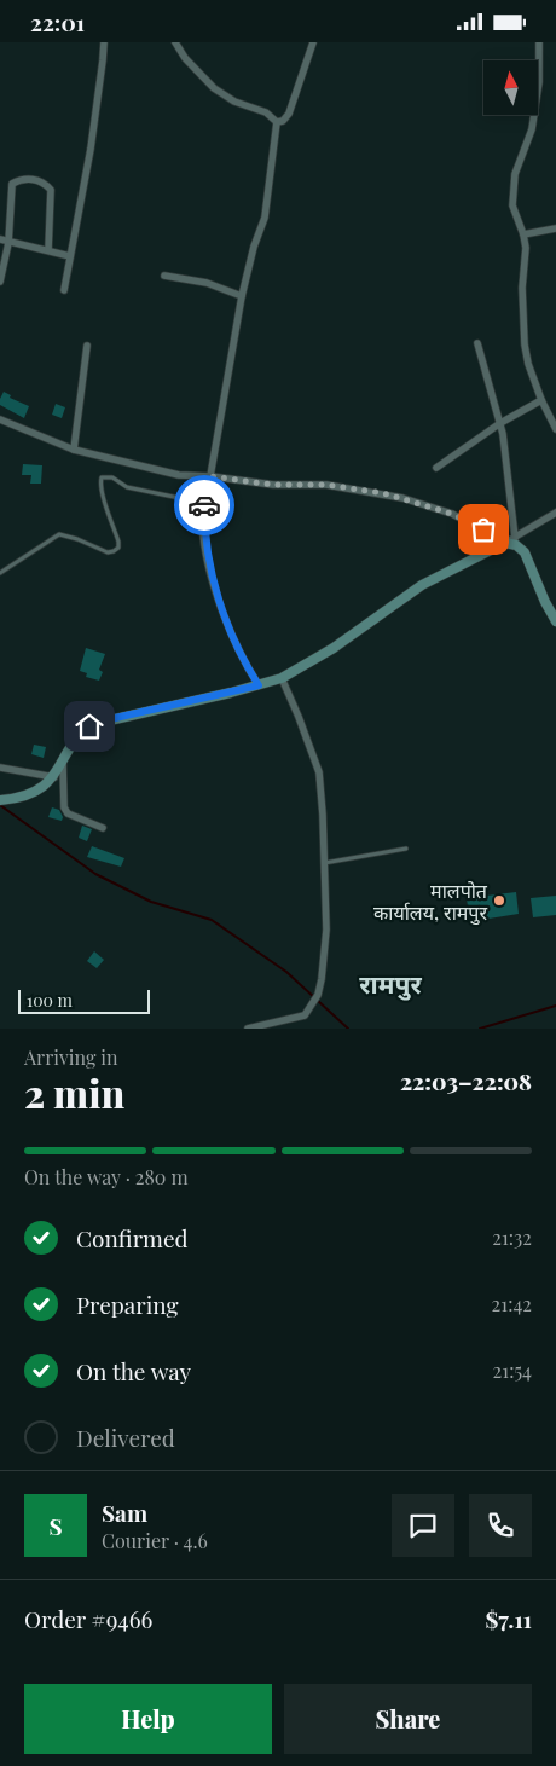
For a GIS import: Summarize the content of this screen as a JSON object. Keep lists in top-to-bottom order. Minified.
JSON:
{"districts":["रामपुर"],"places":["मालपोत कार्यालय, रामपुर"],"scale_bar":"100 m","north":"top","page":{"status":"22:01","scale":"100 m","heading":["2 min","Arriving in","22:03–22:08"],"panel":["Sam","Courier · 4.6","Order #9466","$7.11"],"bar":"On the way · 280 m","list":[["Confirmed","21:32"],["Preparing","21:42"],["On the way","21:54"],"Delivered"],"round":"S","buttons":["Help","Share"]}}
